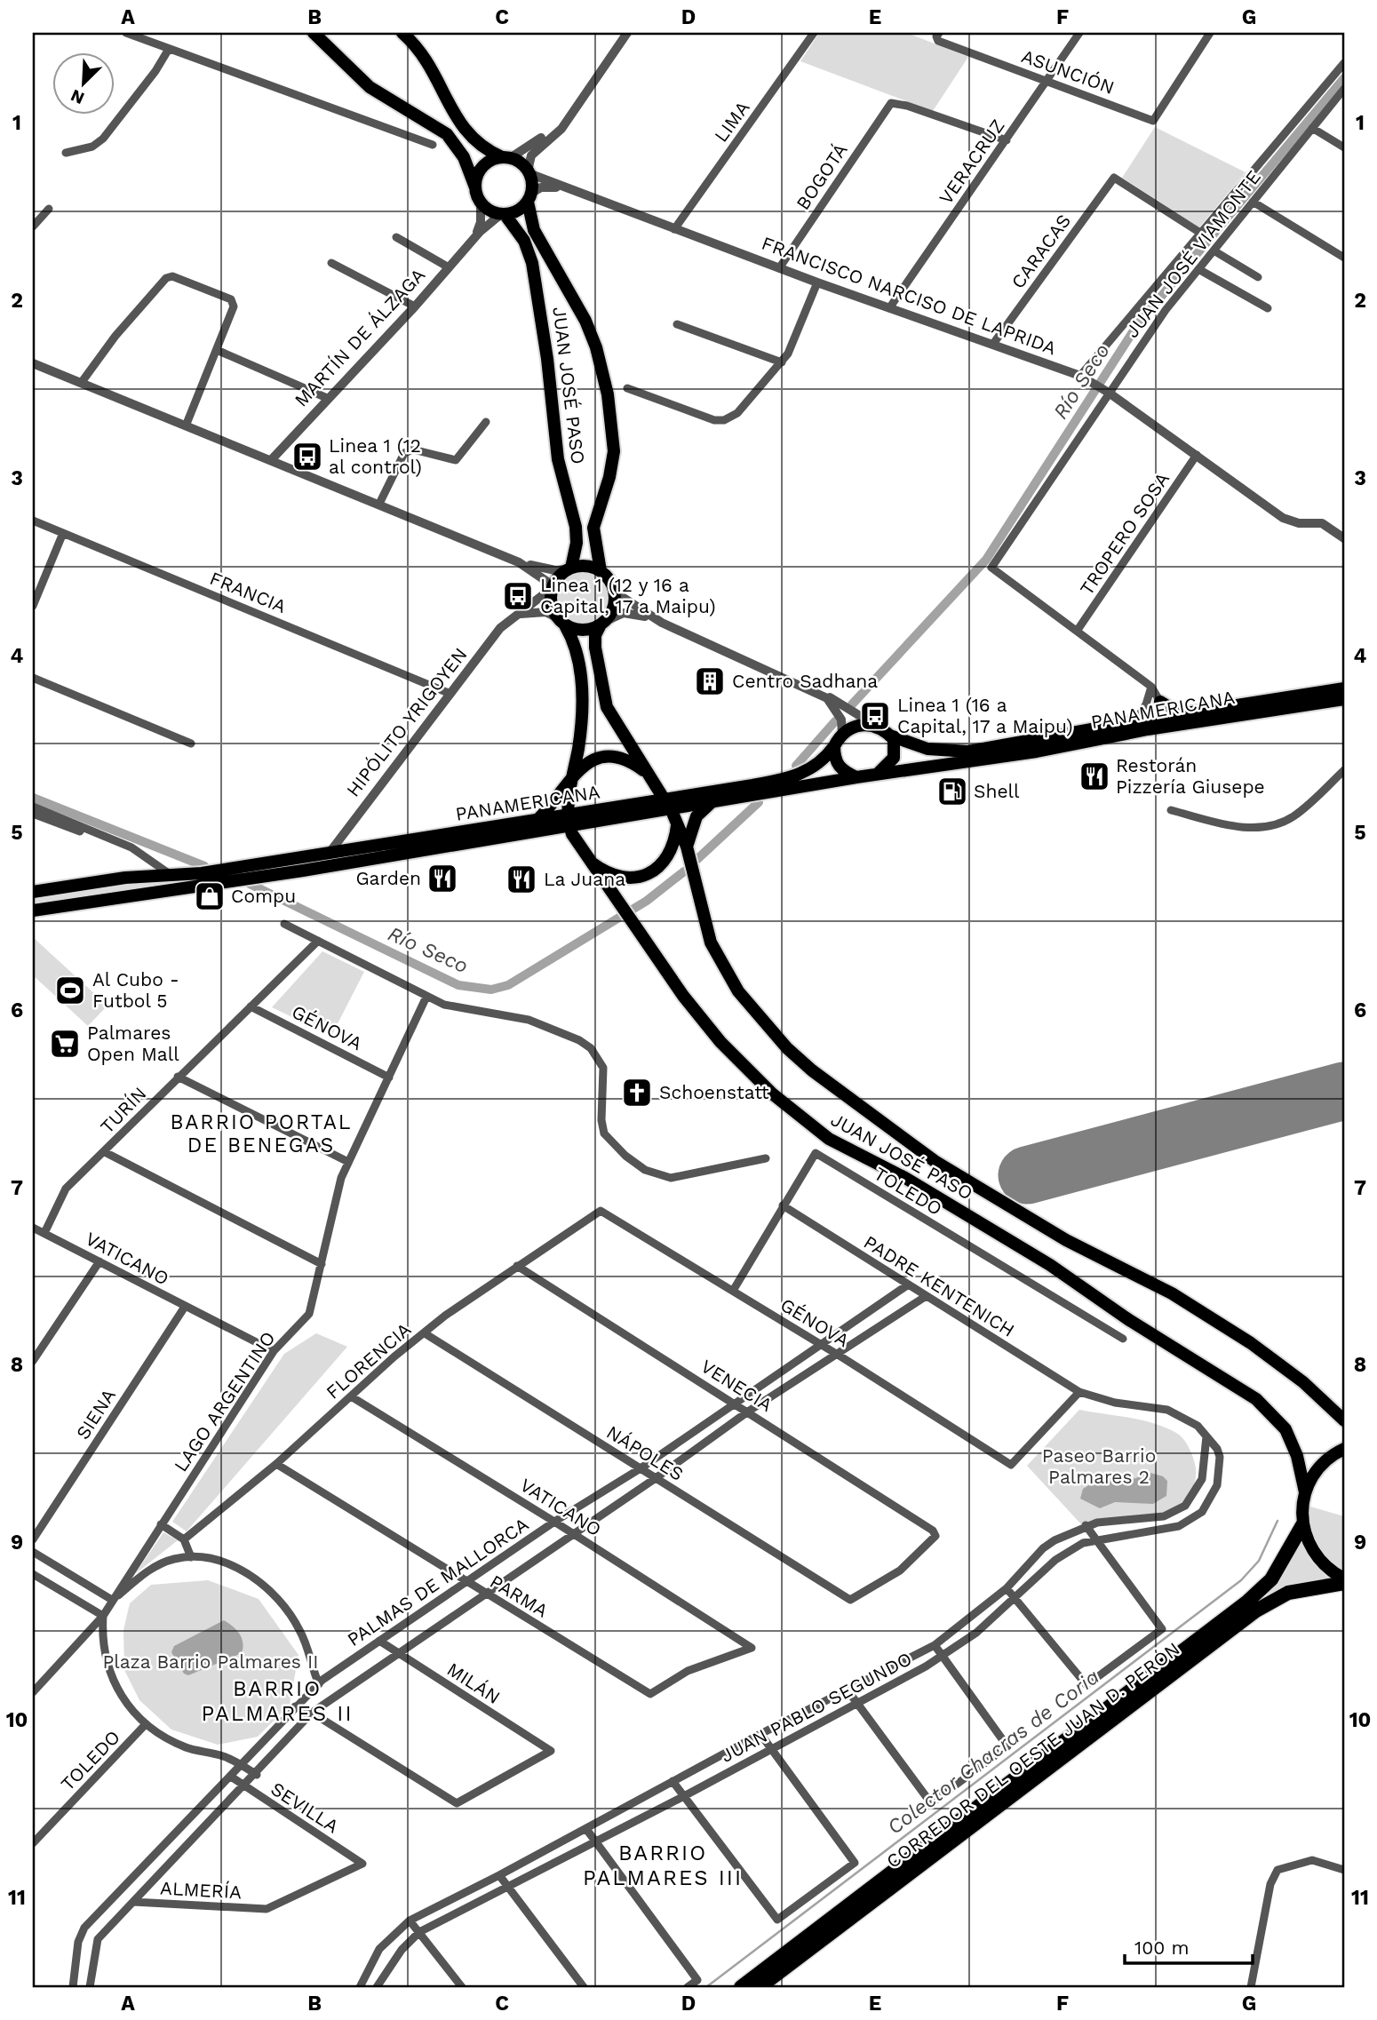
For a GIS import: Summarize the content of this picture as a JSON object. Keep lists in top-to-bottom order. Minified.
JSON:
{"streets":{"highway":["CORREDOR DEL OESTE JUAN D. PERÓN"],"main road":["JUAN JOSÉ PASO","PANAMERICANA"],"street":["ASUNCIÓN","LIMA","VERACRUZ","BOGOTÁ","CARACAS","JUAN JOSÉ VIAMONTE","FRANCISCO NARCISO DE LAPRIDA","MARTÍN DE ÁLZAGA","TROPERO SOSA","FRANCIA","HIPÓLITO YRIGOYEN","GÉNOVA","TURÍN","TOLEDO","VATICANO","PADRE KENTENICH","FLORENCIA","VENECIA","LAGO ARGENTINO","SIENA","NÁPOLES","PALMAS DE MALLORCA","PARMA","MILÁN","JUAN PABLO SEGUNDO","SEVILLA","ALMERÍA"]},"crossings":[["ASUNCIÓN","VERACRUZ"],["LIMA","FRANCISCO NARCISO DE LAPRIDA"],["VERACRUZ","BOGOTÁ"],["VERACRUZ","FRANCISCO NARCISO DE LAPRIDA"],["BOGOTÁ","FRANCISCO NARCISO DE LAPRIDA"],["CARACAS","JUAN JOSÉ VIAMONTE"],["CARACAS","FRANCISCO NARCISO DE LAPRIDA"],["JUAN JOSÉ VIAMONTE","FRANCISCO NARCISO DE LAPRIDA"],["JUAN JOSÉ VIAMONTE","TROPERO SOSA"],["FRANCISCO NARCISO DE LAPRIDA","MARTÍN DE ÁLZAGA"],["FRANCISCO NARCISO DE LAPRIDA","JUAN JOSÉ PASO"],["FRANCISCO NARCISO DE LAPRIDA","TROPERO SOSA"],["MARTÍN DE ÁLZAGA","JUAN JOSÉ PASO"],["JUAN JOSÉ PASO","PANAMERICANA"],["JUAN JOSÉ PASO","HIPÓLITO YRIGOYEN"],["FRANCIA","HIPÓLITO YRIGOYEN"],["PANAMERICANA","HIPÓLITO YRIGOYEN"],["GÉNOVA","TURÍN"],["GÉNOVA","TOLEDO"],["GÉNOVA","PADRE KENTENICH"],["GÉNOVA","FLORENCIA"],["GÉNOVA","LAGO ARGENTINO"],["GÉNOVA","PALMAS DE MALLORCA"],["GÉNOVA","JUAN PABLO SEGUNDO"],["TURÍN","VATICANO"],["TOLEDO","PADRE KENTENICH"],["TOLEDO","LAGO ARGENTINO"],["TOLEDO","PALMAS DE MALLORCA"],["VATICANO","FLORENCIA"],["VATICANO","LAGO ARGENTINO"],["VATICANO","SIENA"],["VATICANO","PALMAS DE MALLORCA"],["VATICANO","PARMA"],["PADRE KENTENICH","PALMAS DE MALLORCA"],["PADRE KENTENICH","JUAN PABLO SEGUNDO"],["FLORENCIA","VENECIA"],["FLORENCIA","NÁPOLES"],["FLORENCIA","PARMA"],["VENECIA","NÁPOLES"],["VENECIA","PALMAS DE MALLORCA"],["LAGO ARGENTINO","PALMAS DE MALLORCA"],["NÁPOLES","PALMAS DE MALLORCA"],["PALMAS DE MALLORCA","PARMA"],["PALMAS DE MALLORCA","MILÁN"],["PALMAS DE MALLORCA","SEVILLA"],["PALMAS DE MALLORCA","ALMERÍA"],["SEVILLA","ALMERÍA"]],"districts":["BARRIO PORTAL DE BENEGAS","BARRIO PALMARES II","BARRIO PALMARES III"],"water":["Río Seco","Colector Chacras de Coria"],"parks":["Paseo Barrio Palmares 2","Plaza Barrio Palmares II"],"places":{"bus stop":["Linea 1 (12 al control)","Linea 1 (12 y 16 a Capital, 17 a Maipu)","Linea 1 (16 a Capital, 17 a Maipu)"],"building":["Centro Sadhana"],"restaurant":["Restorán Pizzería Giusepe","Garden","La Juana"],"fuel station":["Shell"],"shop":["Compu"],"sports":["Al Cubo - Futbol 5"],"supermarket":["Palmares Open Mall"],"church":["Schoenstatt"]},"scale_bar":"100 m","north":"bottom left","grid":{"columns":["A","B","C","D","E","F","G"],"rows":["1","2","3","4","5","6","7","8","9","10","11"]}}
